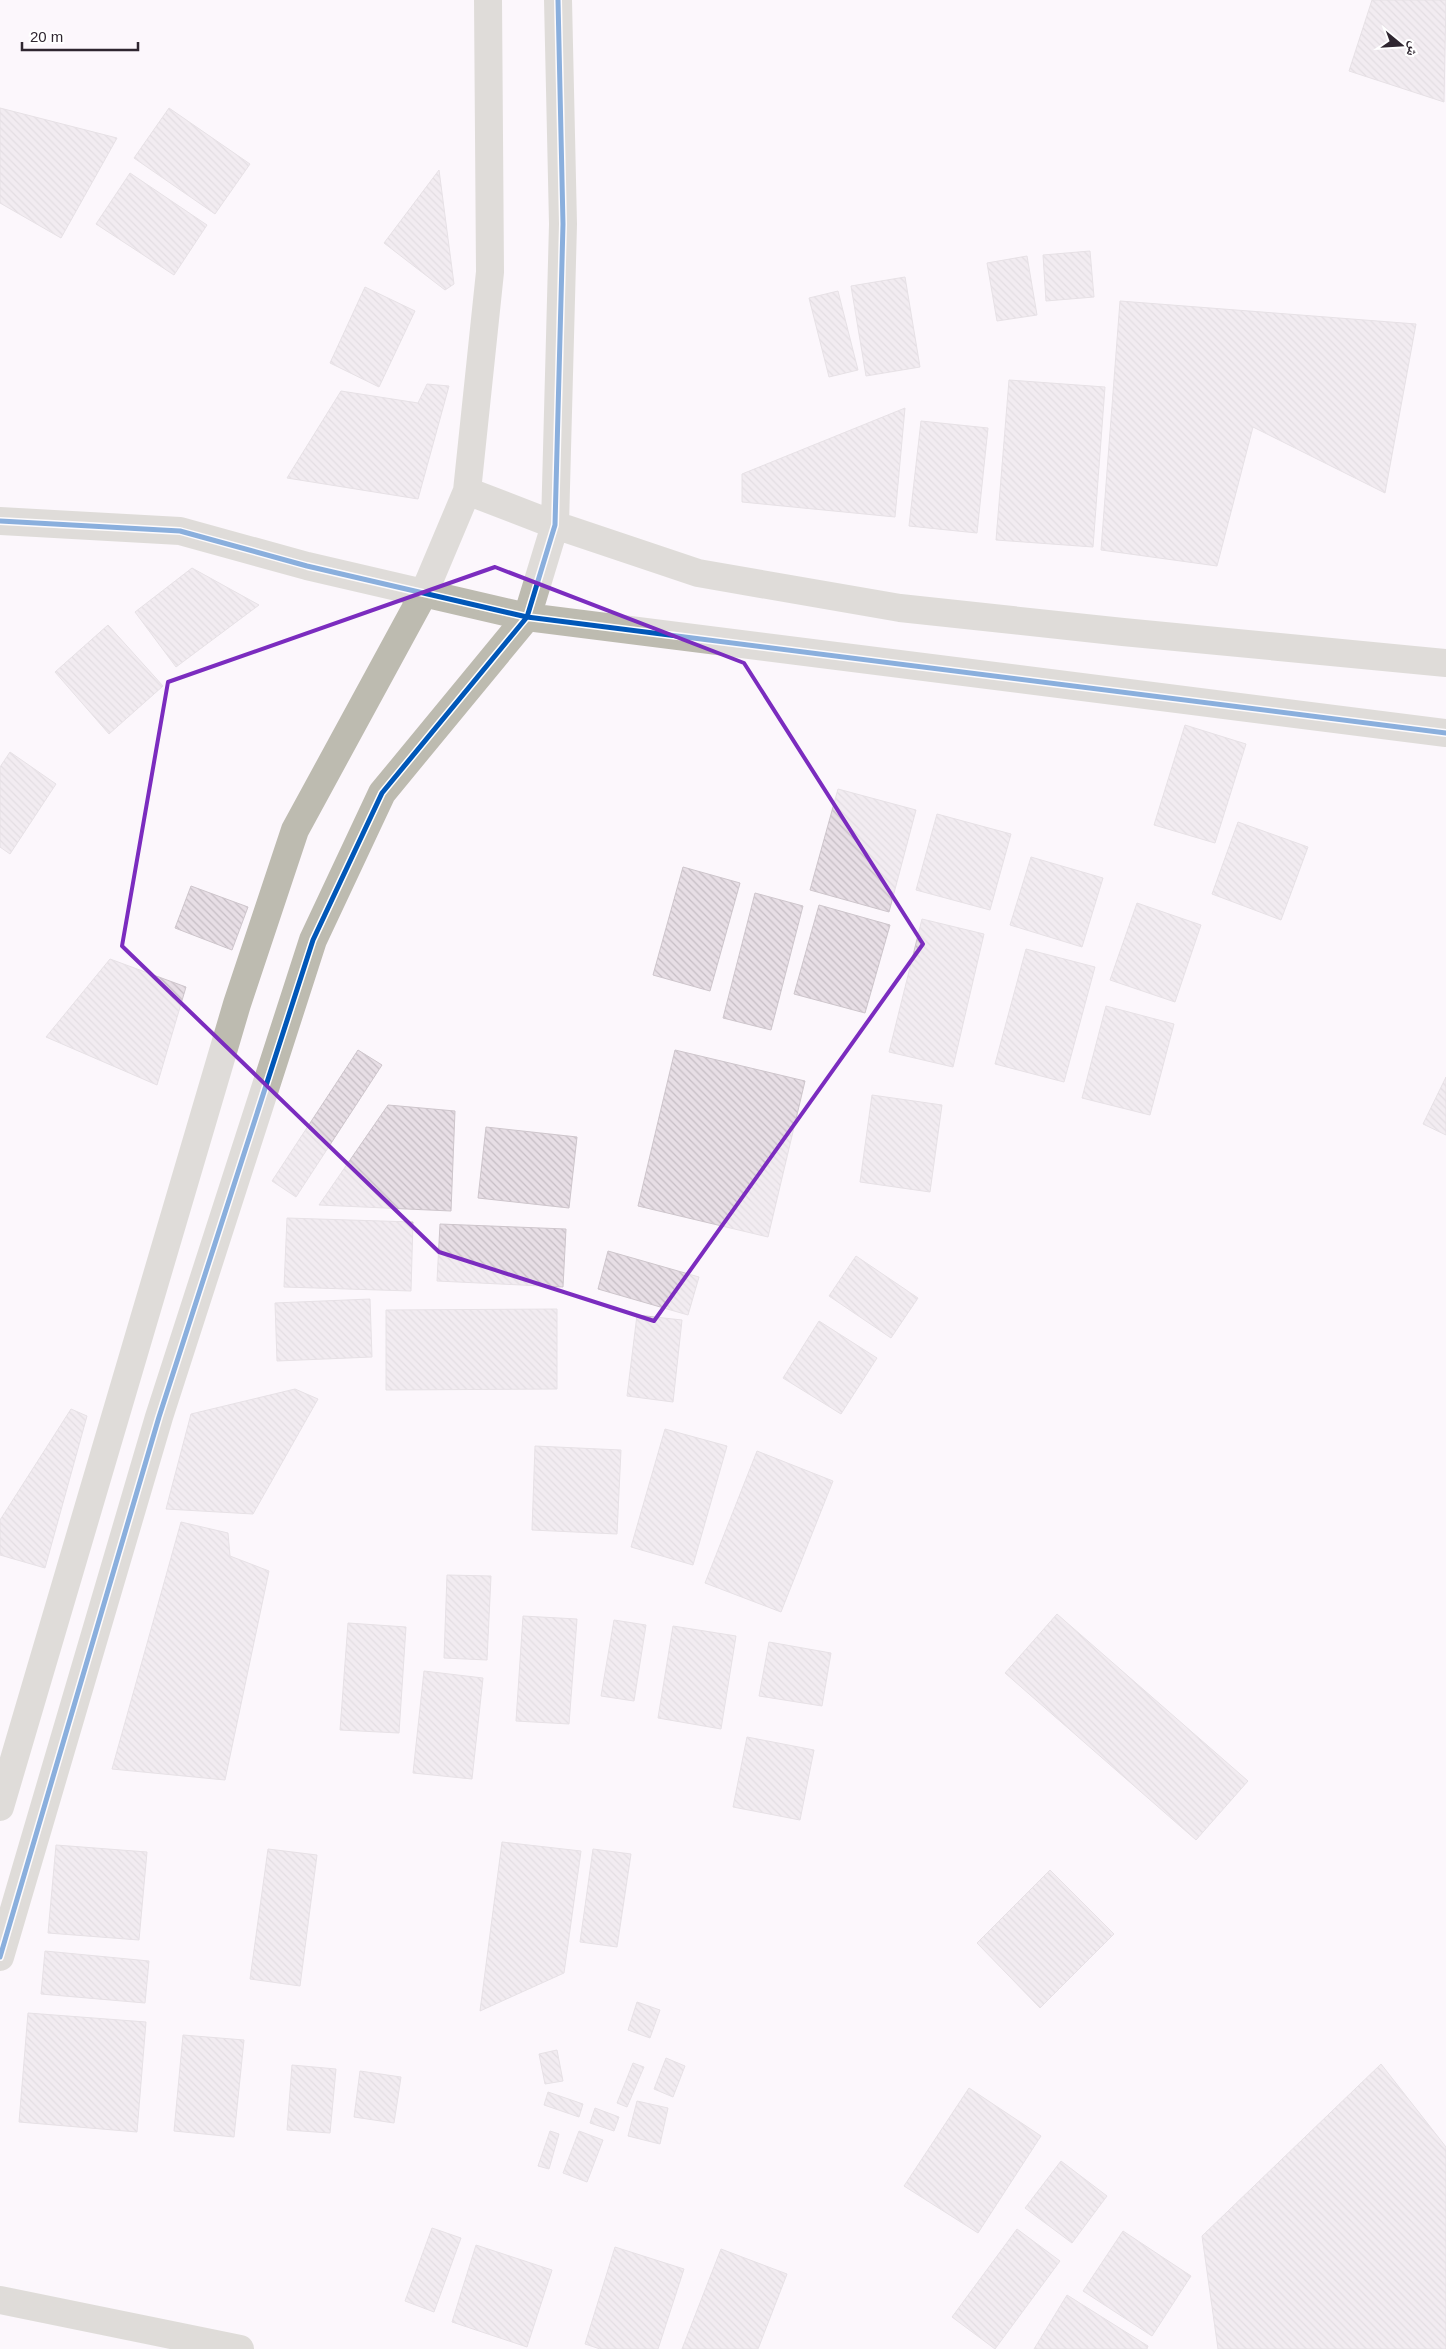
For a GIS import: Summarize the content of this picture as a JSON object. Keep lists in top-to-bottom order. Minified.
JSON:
{"scale_bar":"20 m","north":"right"}
